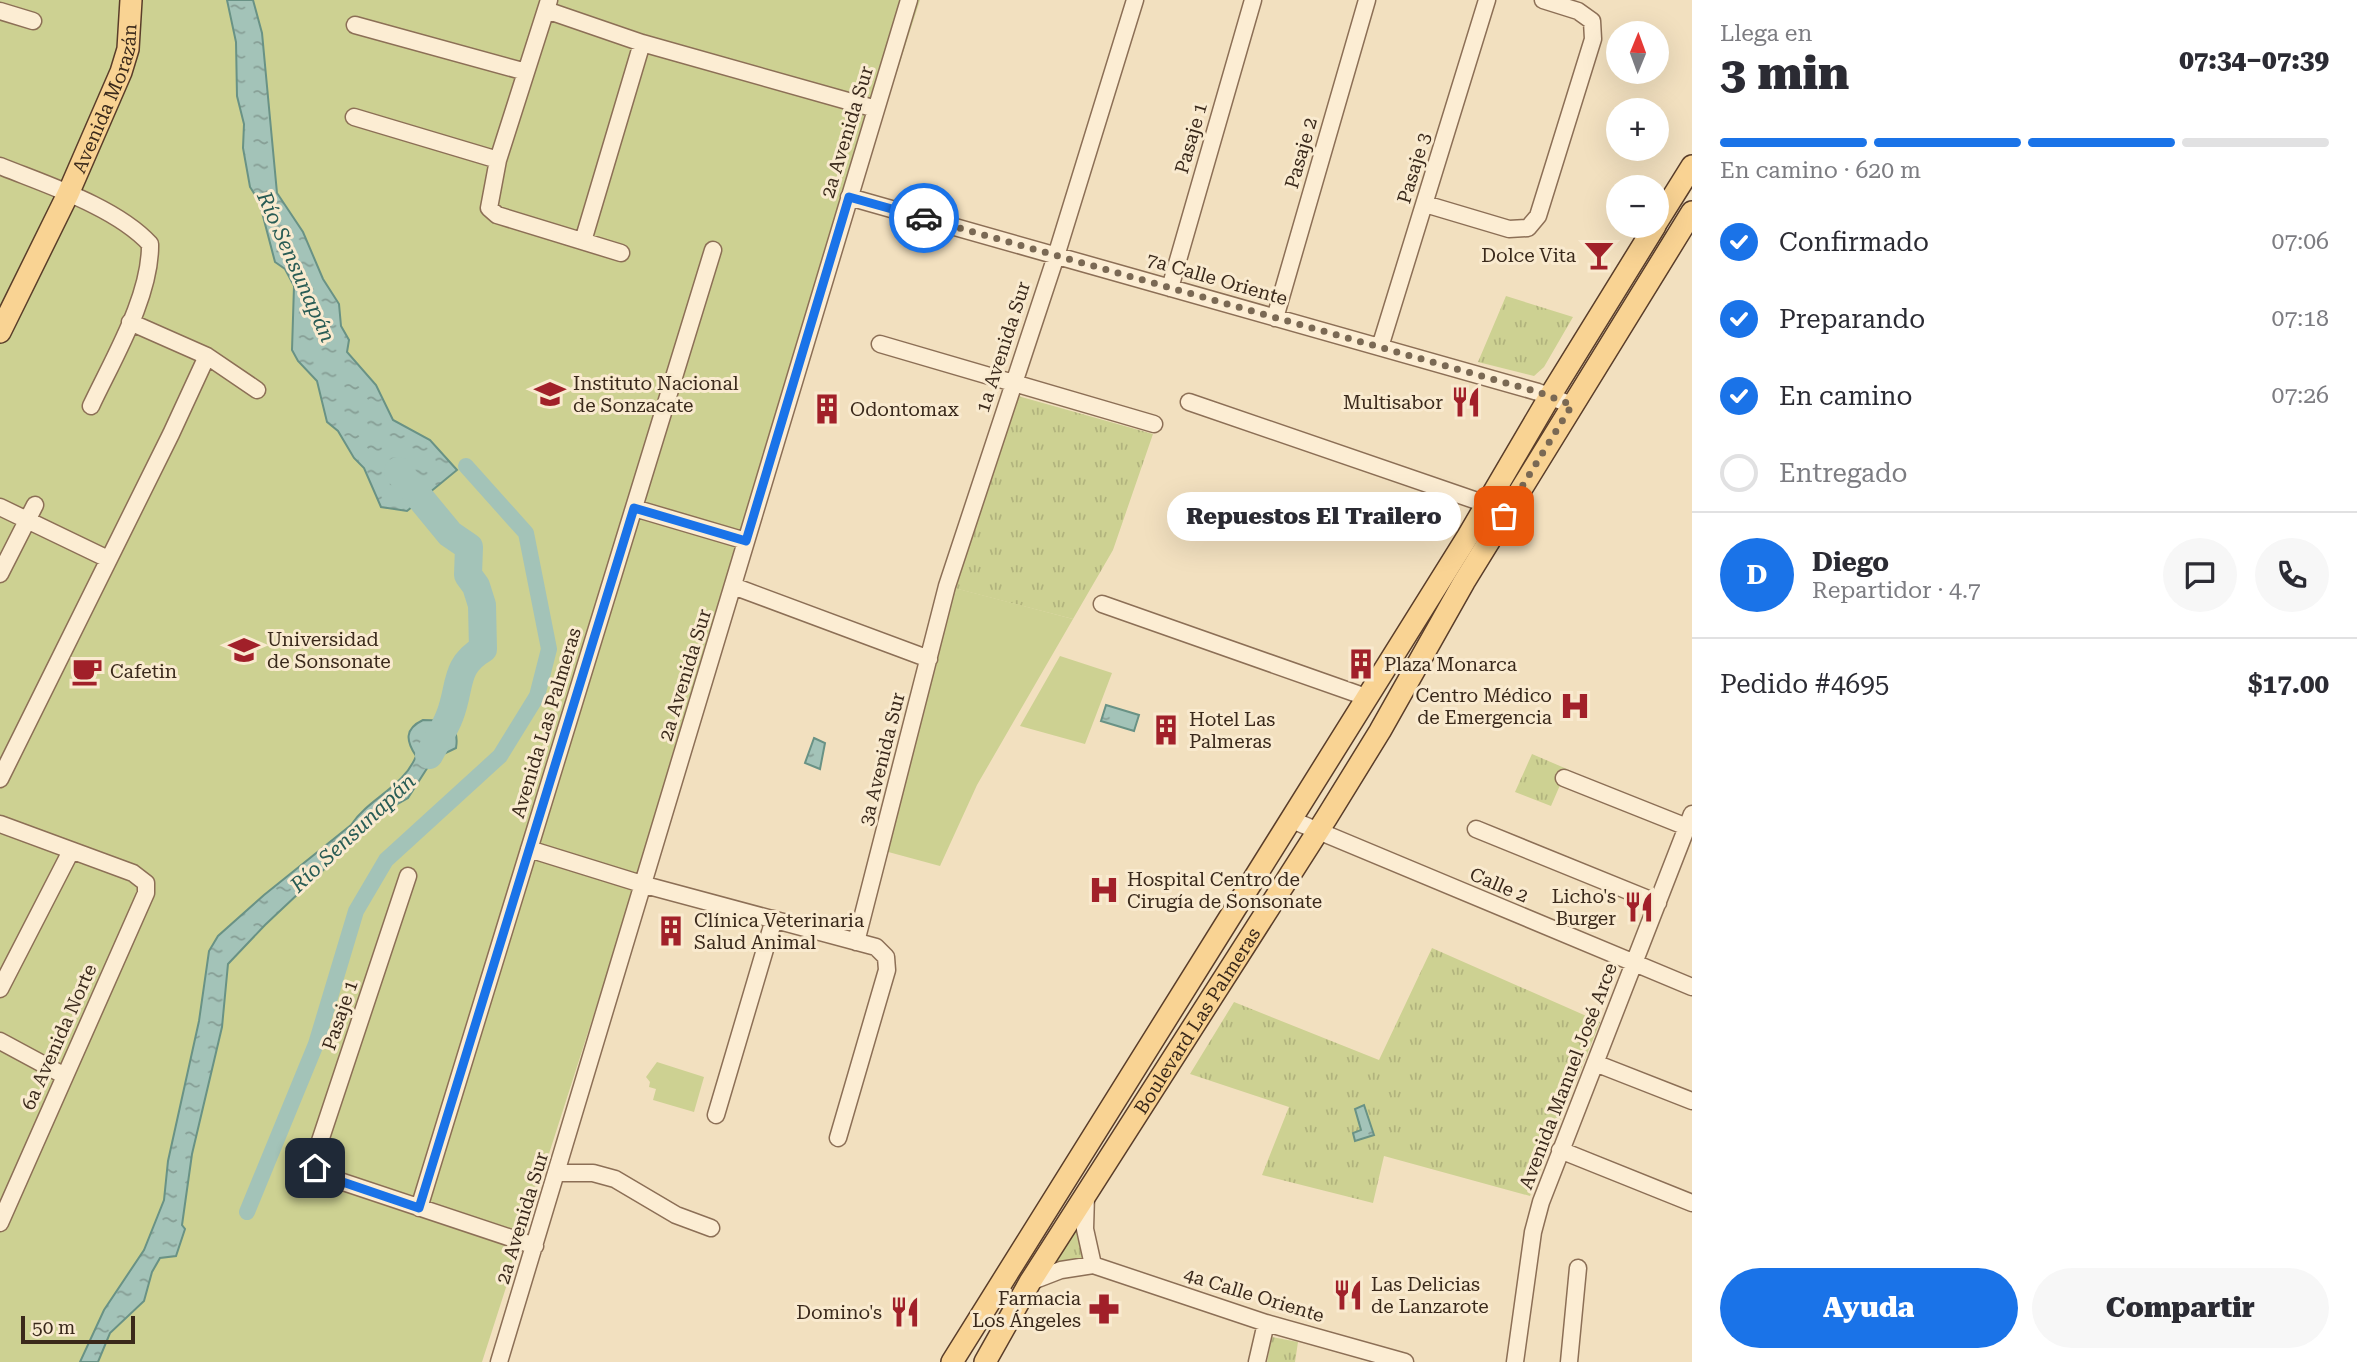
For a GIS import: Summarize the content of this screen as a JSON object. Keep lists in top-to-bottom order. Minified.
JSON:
{"streets":{"main road":["Avenida Morazán","Boulevard Las Palmeras"],"street":["2a Avenida Sur","Pasaje 1","Pasaje 2","Pasaje 3","7a Calle Oriente","1a Avenida Sur","Avenida Las Palmeras","3a Avenida Sur","Calle 2","6a Avenida Norte","Avenida Manuel José Arce","4a Calle Oriente"]},"crossings":[["2a Avenida Sur","7a Calle Oriente"],["Pasaje 1","7a Calle Oriente"],["Pasaje 1","Avenida Las Palmeras"],["Pasaje 2","7a Calle Oriente"],["Pasaje 3","7a Calle Oriente"],["7a Calle Oriente","1a Avenida Sur"],["7a Calle Oriente","Boulevard Las Palmeras"],["1a Avenida Sur","3a Avenida Sur"],["Calle 2","Boulevard Las Palmeras"],["Calle 2","Avenida Manuel José Arce"]],"water":["Río Sensunapán"],"places":{"bar":["Dolce Vita"],"school or university":["Instituto Nacional de Sonzacate","Universidad de Sonsonate"],"restaurant":["Multisabor","Licho's Burger","Las Delicias de Lanzarote","Domino's"],"building":["Odontomax","Plaza Monarca","Hotel Las Palmeras","Clínica Veterinaria Salud Animal"],"other":["Repuestos El Trailero"],"cafe":["Cafetin"],"hospital":["Centro Médico de Emergencia","Hospital Centro de Cirugía de Sonsonate"],"pharmacy":["Farmacia Los Ángeles"]},"scale_bar":"50 m","north":"top","page":{"heading":["3 min","Llega en","07:34–07:39"],"panel":["Diego","Repartidor · 4.7","Pedido #4695","$17.00"],"map_buttons":["+","−"],"bar":"En camino · 620 m","list":[["Confirmado","07:06"],["Preparando","07:18"],["En camino","07:26"],"Entregado"],"bubble":"Repuestos El Trailero","round":"D","buttons":["Ayuda","Compartir"],"scale":"50 m"}}
